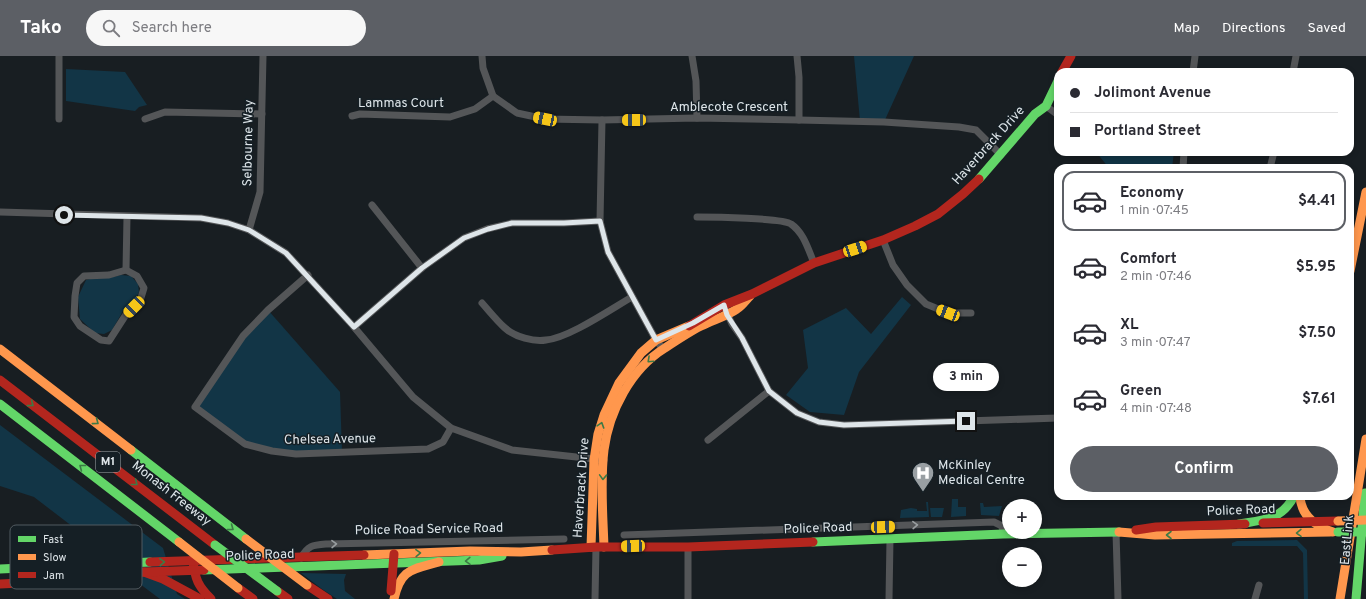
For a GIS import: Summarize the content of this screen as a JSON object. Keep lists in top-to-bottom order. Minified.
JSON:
{"streets":{"main road":["Haverbrack Drive","M1","Monash Freeway","Police Road","EastLink"],"street":["Lammas Court","Amblecote Crescent","Selbourne Way","Chelsea Avenue","Police Road Service Road"]},"crossings":[["Lammas Court","Amblecote Crescent"],["Amblecote Crescent","Haverbrack Drive"],["Haverbrack Drive","Police Road"],["Police Road","Police Road Service Road"]],"one_way":["Police Road Service Road"],"places":{"hospital":["McKinley Medical Centre"]},"legend":["Fast","Slow","Jam"],"page":{"header":"Tako","search":"Search here","nav":["Map","Directions","Saved"],"banner":["Jolimont Avenue","Portland Street"],"list":[{"name":"Economy","note":"1 min · 07:45","value":"$4.41"},{"name":"Comfort","note":"2 min · 07:46","value":"$5.95"},{"name":"XL","note":"3 min · 07:47","value":"$7.50"},{"name":"Green","note":"4 min · 07:48","value":"$7.61"}],"bubble":"3 min","buttons":"Confirm","map_buttons":["+","−"]}}
